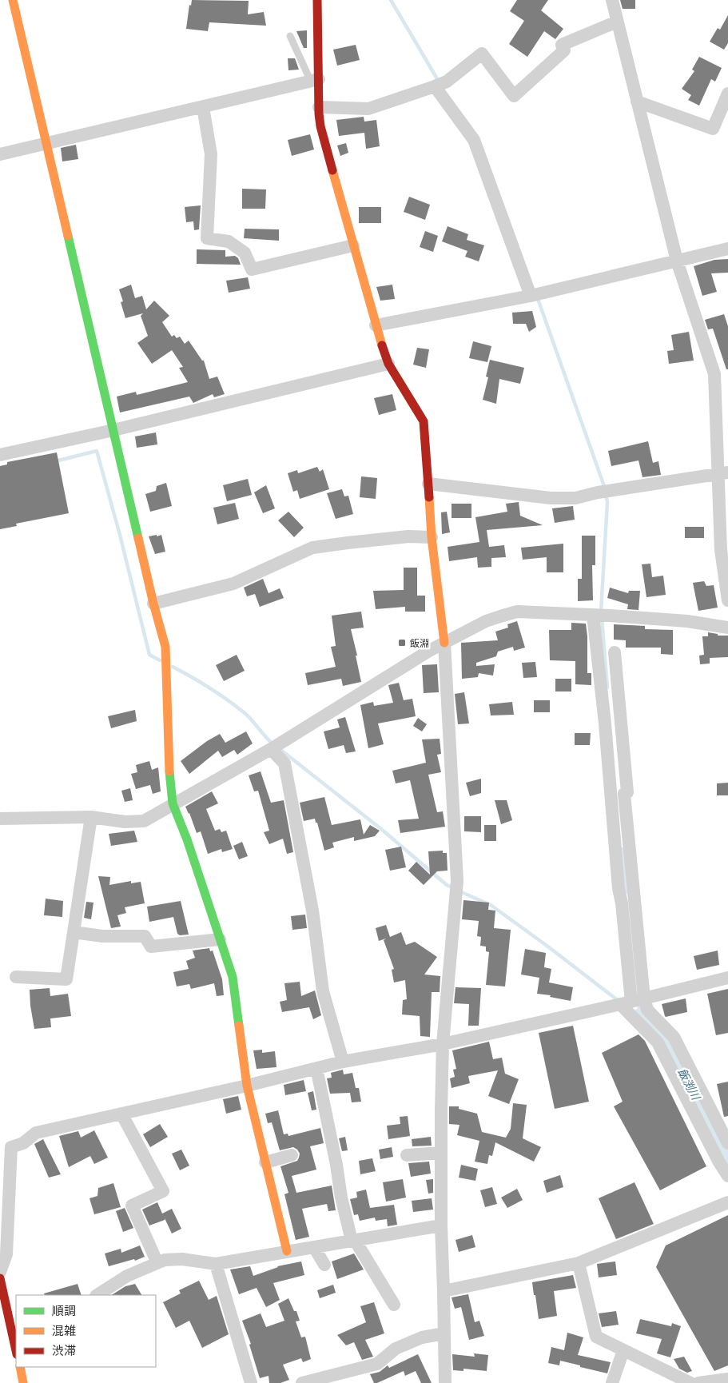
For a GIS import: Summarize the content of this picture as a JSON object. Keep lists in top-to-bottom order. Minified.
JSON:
{"water":["飯渕川"],"places":{"transit":["飯淵"]},"legend":["順調","混雑","渋滞"]}
